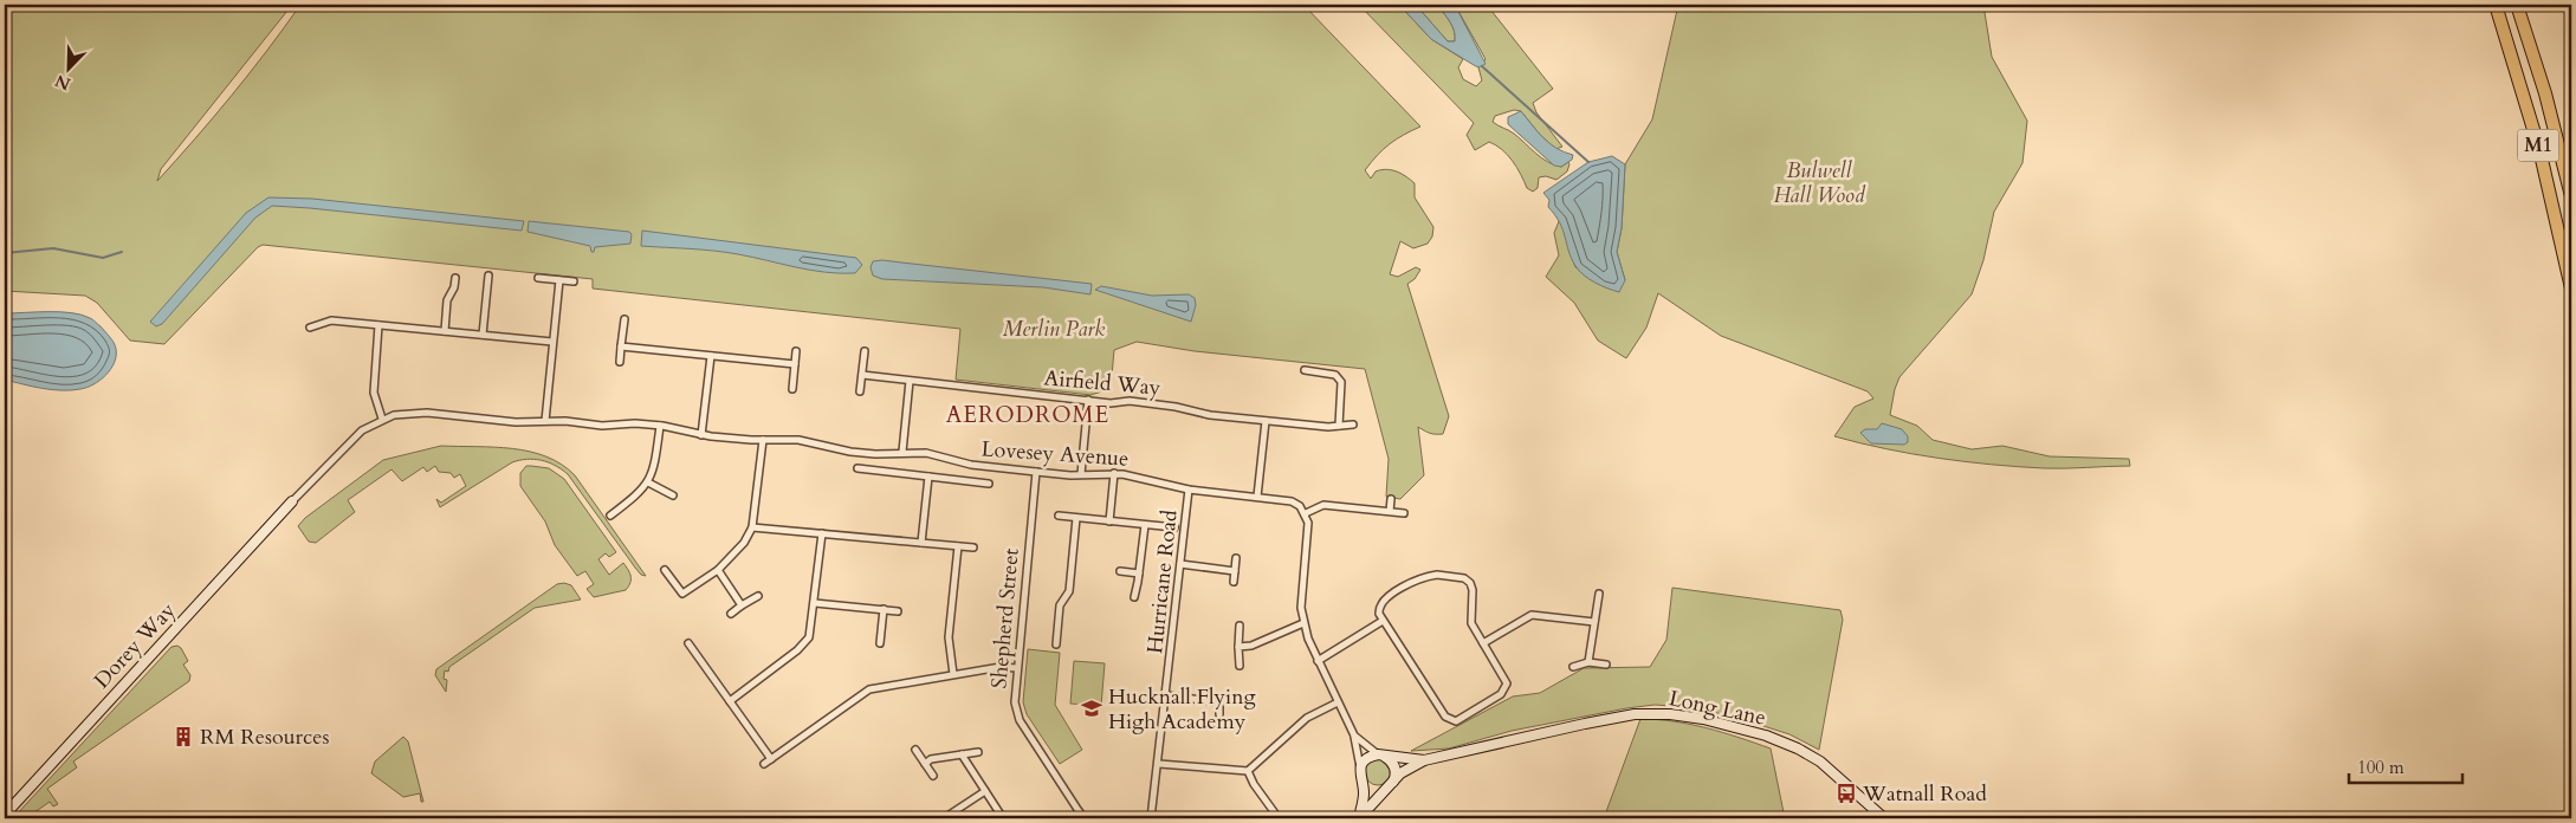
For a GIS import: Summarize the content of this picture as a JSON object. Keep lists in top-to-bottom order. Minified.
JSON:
{"streets":{"highway":["M1"],"main road":["Dorey Way","Long Lane"],"street":["Airfield Way","Lovesey Avenue","Hurricane Road","Shepherd Street"]},"crossings":[["Lovesey Avenue","Hurricane Road"],["Lovesey Avenue","Shepherd Street"]],"districts":["AERODROME"],"parks":["Bulwell Hall Wood","Merlin Park"],"places":{"school or university":["Hucknall Flying High Academy"],"building":["RM Resources"],"bus stop":["Watnall Road"]},"scale_bar":"100 m","north":"bottom left"}
